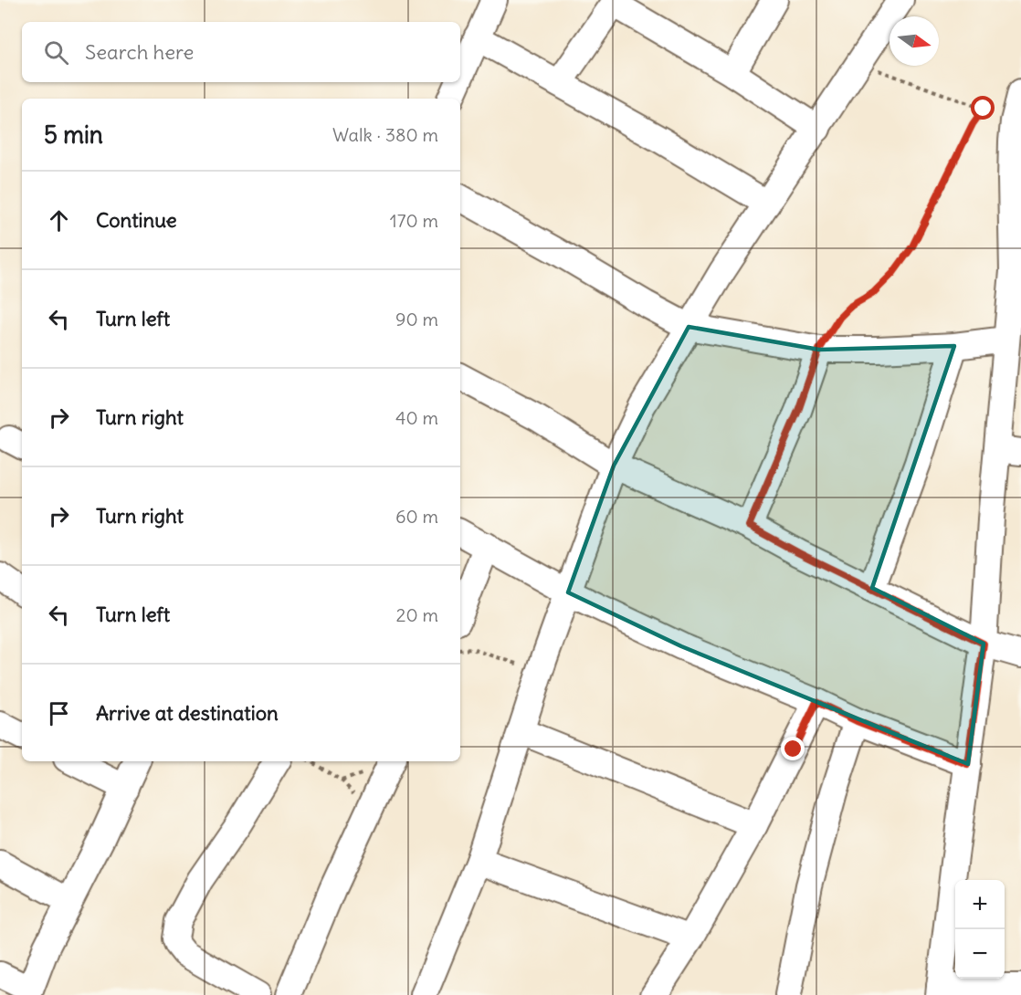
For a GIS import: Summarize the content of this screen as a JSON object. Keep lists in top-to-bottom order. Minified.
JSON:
{"north":"right","page":{"search":"Search here","heading":["5 min","Walk · 380 m"],"list":[["Continue","170 m"],["Turn left","90 m"],["Turn right","40 m"],["Turn right","60 m"],["Turn left","20 m"],"Arrive at destination"],"map_buttons":["+","−"]}}
